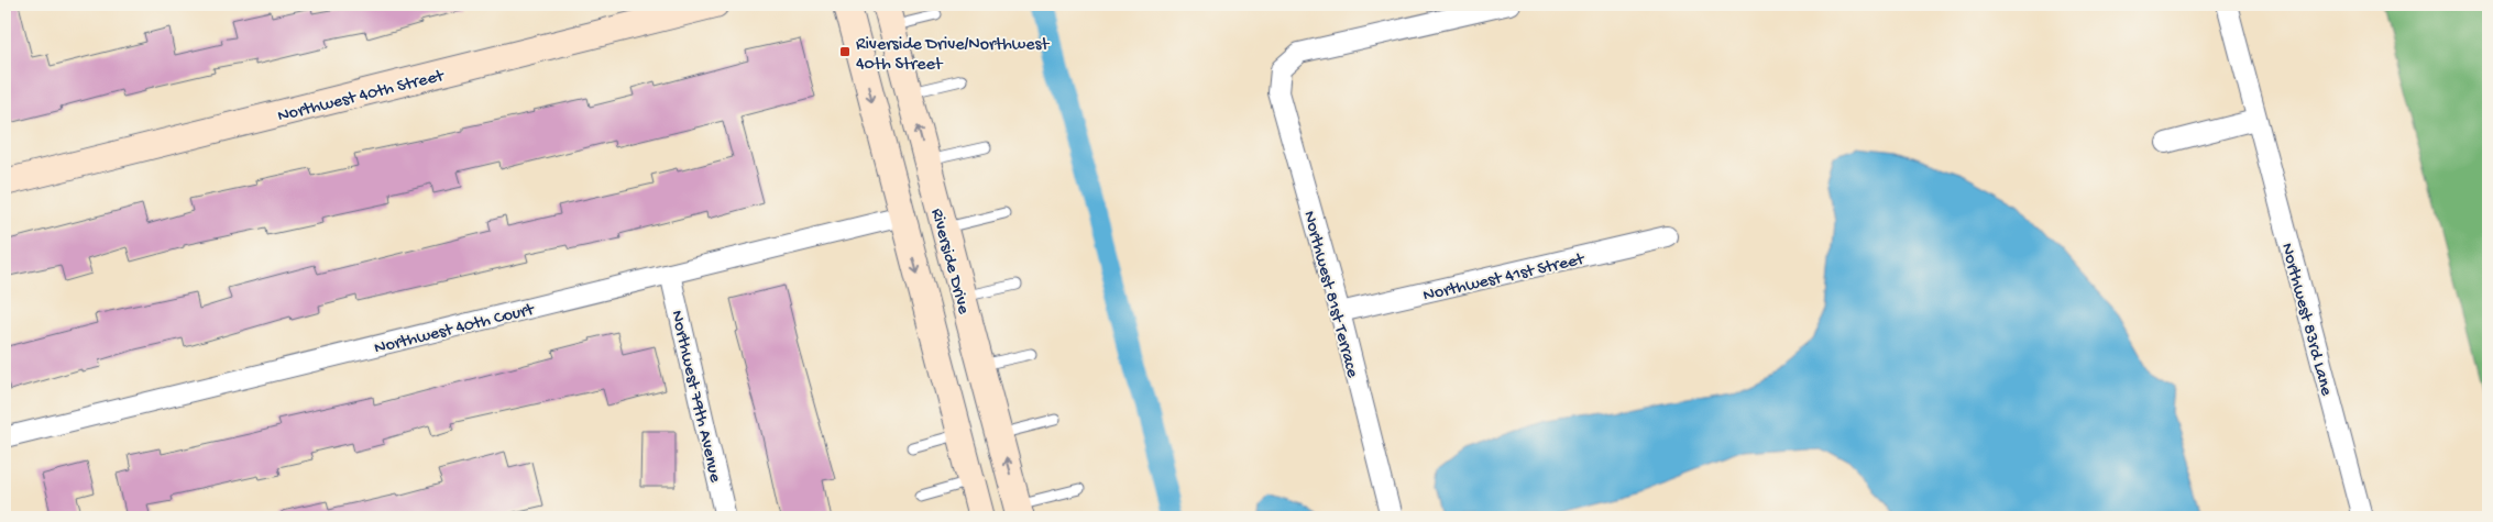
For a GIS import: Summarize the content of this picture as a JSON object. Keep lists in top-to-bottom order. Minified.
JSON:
{"streets":{"street":["Northwest 40th Street","Riverside Drive","Northwest 41st Street","Northwest 81st Terrace","Northwest 83rd Lane","Northwest 40th Court","Northwest 79th Avenue"]},"crossings":[["Riverside Drive","Northwest 40th Court"],["Northwest 41st Street","Northwest 81st Terrace"],["Northwest 40th Court","Northwest 79th Avenue"]],"places":{"transit":["Riverside Drive/Northwest 40th Street"]}}
